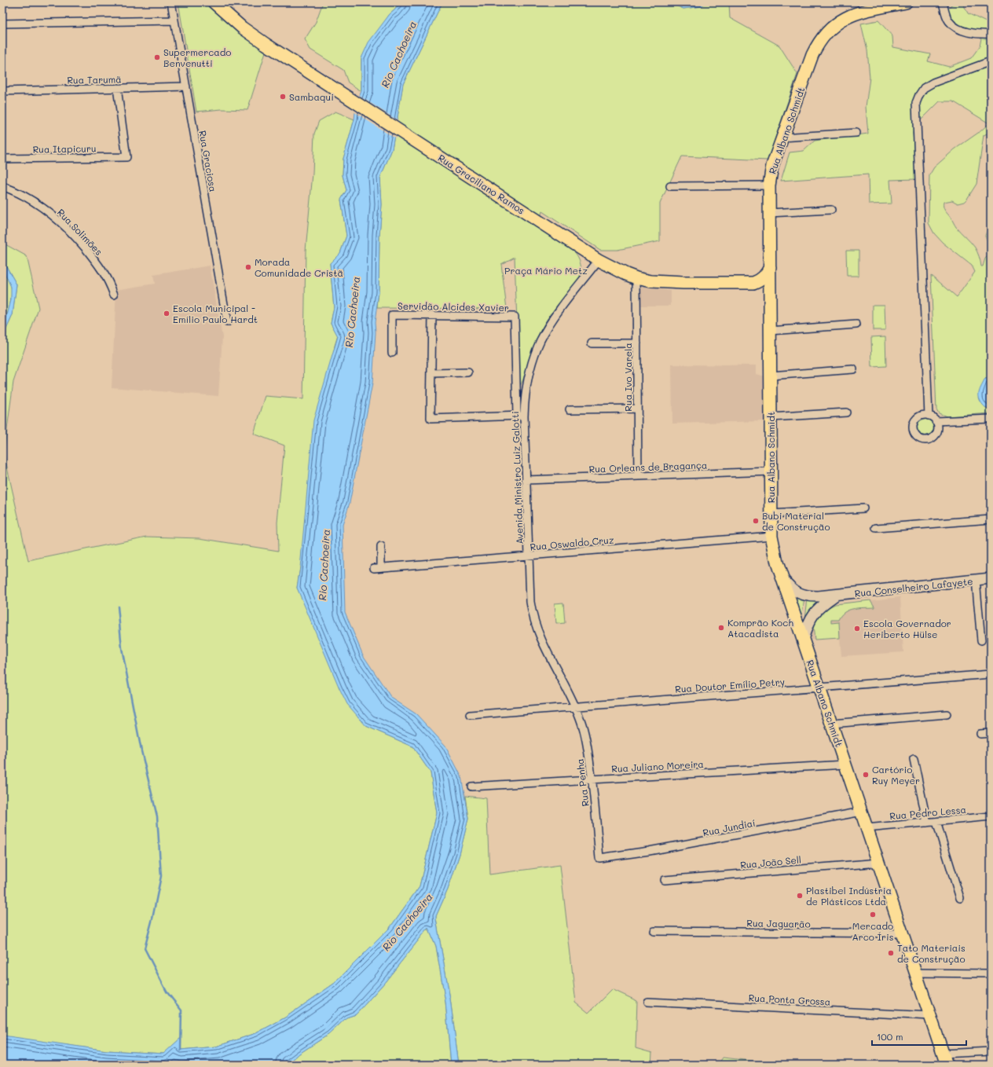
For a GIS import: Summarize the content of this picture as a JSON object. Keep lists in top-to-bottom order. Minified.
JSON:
{"streets":{"main road":["Rua Albano Schmidt","Rua Graciliano Ramos"],"street":["Rua Tarumã","Rua Itapicuru","Rua Graciosa","Rua Solimões","Servidão Alcides Xavier","Rua Ivo Varela","Rua Orleans de Bragança","Avenida Ministro Luiz Galotti","Rua Oswaldo Cruz","Rua Conselheiro Lafayete","Rua Doutor Emílio Petry","Rua Juliano Moreira","Rua Penha","Rua Pedro Lessa","Rua Jundiaí","Rua João Sell","Rua Jaguarão","Rua Ponta Grossa"]},"crossings":[["Rua Tarumã","Rua Itapicuru"],["Rua Tarumã","Rua Graciosa"],["Rua Albano Schmidt","Rua Orleans de Bragança"],["Rua Albano Schmidt","Rua Oswaldo Cruz"],["Rua Albano Schmidt","Rua Conselheiro Lafayete"],["Rua Albano Schmidt","Rua Doutor Emílio Petry"],["Rua Albano Schmidt","Rua Juliano Moreira"],["Rua Albano Schmidt","Rua Pedro Lessa"],["Rua Albano Schmidt","Rua Jundiaí"],["Rua Albano Schmidt","Rua João Sell"],["Rua Albano Schmidt","Rua Jaguarão"],["Rua Albano Schmidt","Rua Ponta Grossa"],["Rua Graciliano Ramos","Rua Ivo Varela"],["Rua Graciliano Ramos","Avenida Ministro Luiz Galotti"],["Servidão Alcides Xavier","Avenida Ministro Luiz Galotti"],["Rua Ivo Varela","Rua Orleans de Bragança"],["Rua Orleans de Bragança","Avenida Ministro Luiz Galotti"],["Avenida Ministro Luiz Galotti","Rua Oswaldo Cruz"],["Avenida Ministro Luiz Galotti","Rua Doutor Emílio Petry"],["Avenida Ministro Luiz Galotti","Rua Penha"],["Rua Doutor Emílio Petry","Rua Penha"],["Rua Juliano Moreira","Rua Penha"],["Rua Penha","Rua Jundiaí"]],"water":["Rio Cachoeira"],"parks":["Praça Mário Metz"],"places":["Supermercado Benvenutti","Sambaqui","Morada Comunidade Cristã","Escola Municipal - Emílio Paulo Hardt","Bubi Material de Construção","Komprão Koch Atacadista","Escola Governador Heriberto Hülse","Cartório Ruy Meyer","Plastibel Indústria de Plásticos Ltda","Mercado Arco Íris","Tato Materiais de Construção"],"scale_bar":"100 m"}
